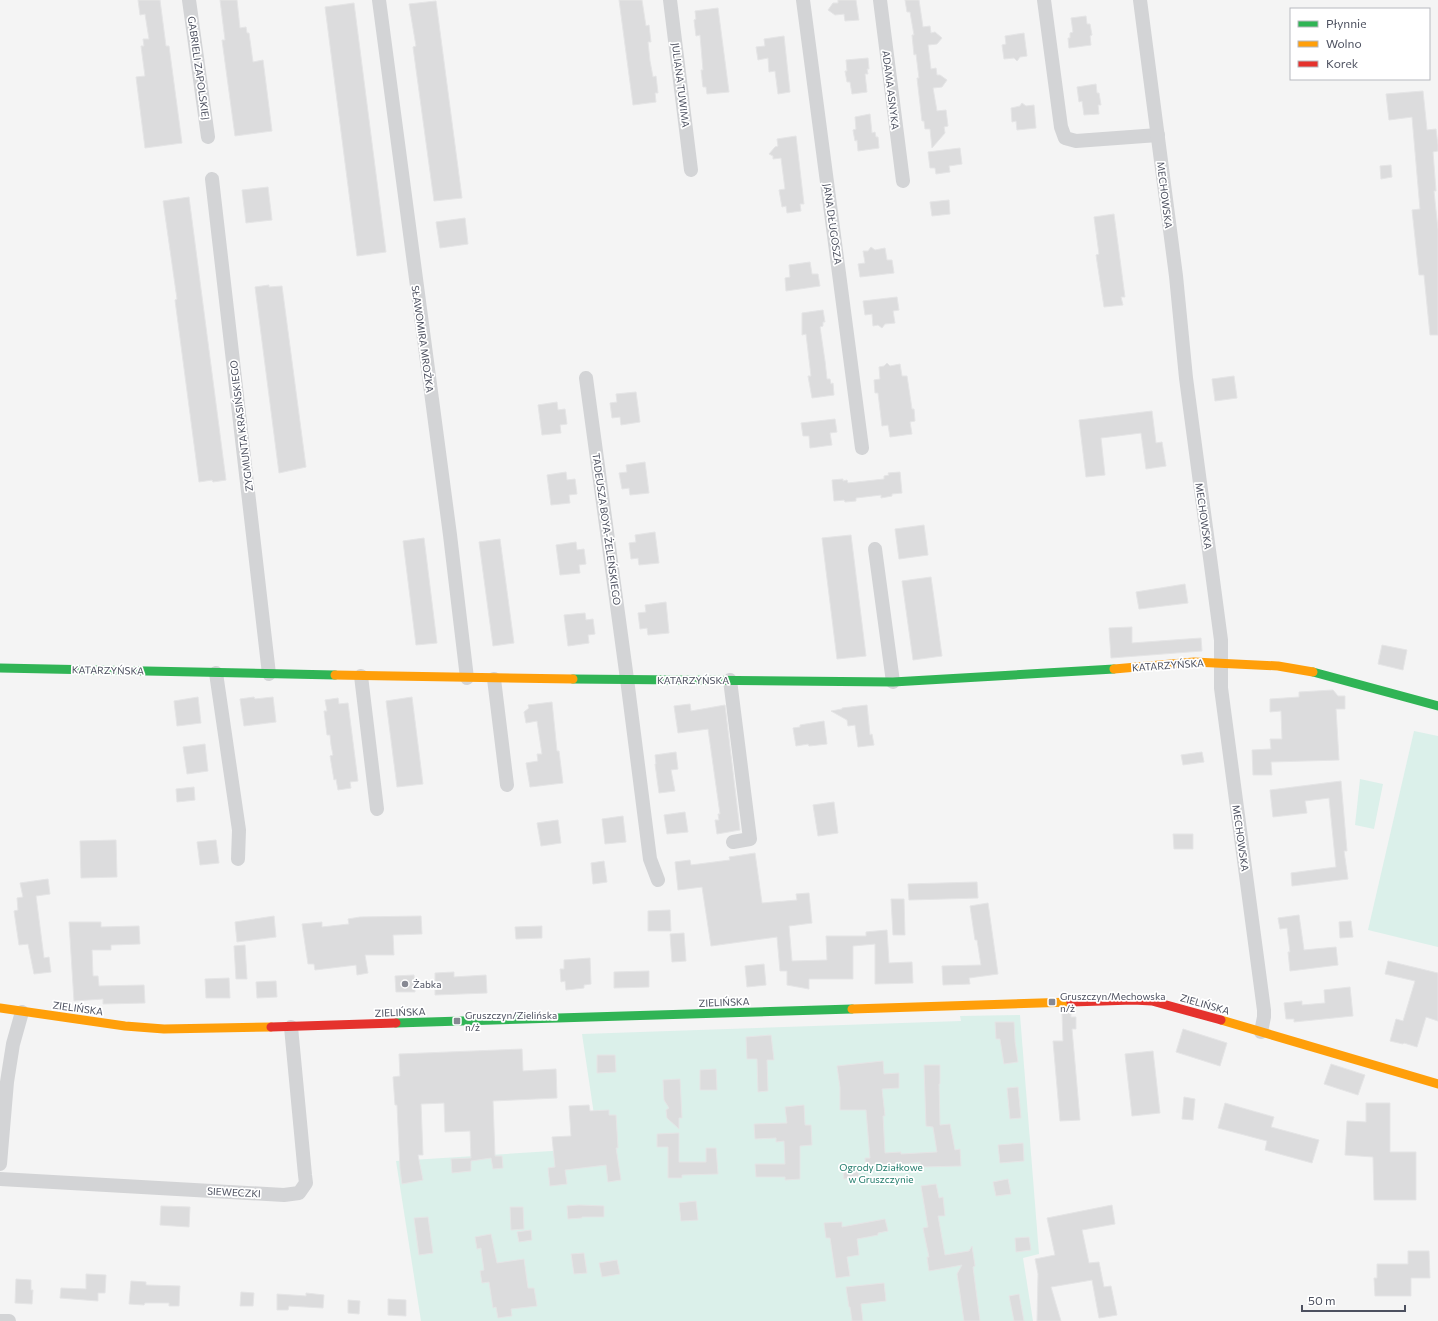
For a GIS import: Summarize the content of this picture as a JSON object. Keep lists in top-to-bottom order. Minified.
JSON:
{"streets":{"street":["GABRIELI ZAPOLSKIEJ","JULIANA TUWIMA","ADAMA ASNYKA","MECHOWSKA","JANA DŁUGOSZA","SŁAWOMIRA MROŻKA","ZYGMUNTA KRASIŃSKIEGO","TADEUSZA BOYA-ŻELEŃSKIEGO","KATARZYŃSKA","ZIELIŃSKA","SIEWECZKI"]},"crossings":[["MECHOWSKA","KATARZYŃSKA"],["MECHOWSKA","ZIELIŃSKA"],["SŁAWOMIRA MROŻKA","KATARZYŃSKA"],["ZYGMUNTA KRASIŃSKIEGO","KATARZYŃSKA"],["TADEUSZA BOYA-ŻELEŃSKIEGO","KATARZYŃSKA"],["ZIELIŃSKA","SIEWECZKI"]],"parks":["Ogrody Działkowe w Gruszczynie"],"places":{"other":["Żabka"],"transit":["Gruszczyn/Mechowska n/ż","Gruszczyn/Zielińska n/ż"]},"legend":["Płynnie","Wolno","Korek"],"scale_bar":"50 m"}
